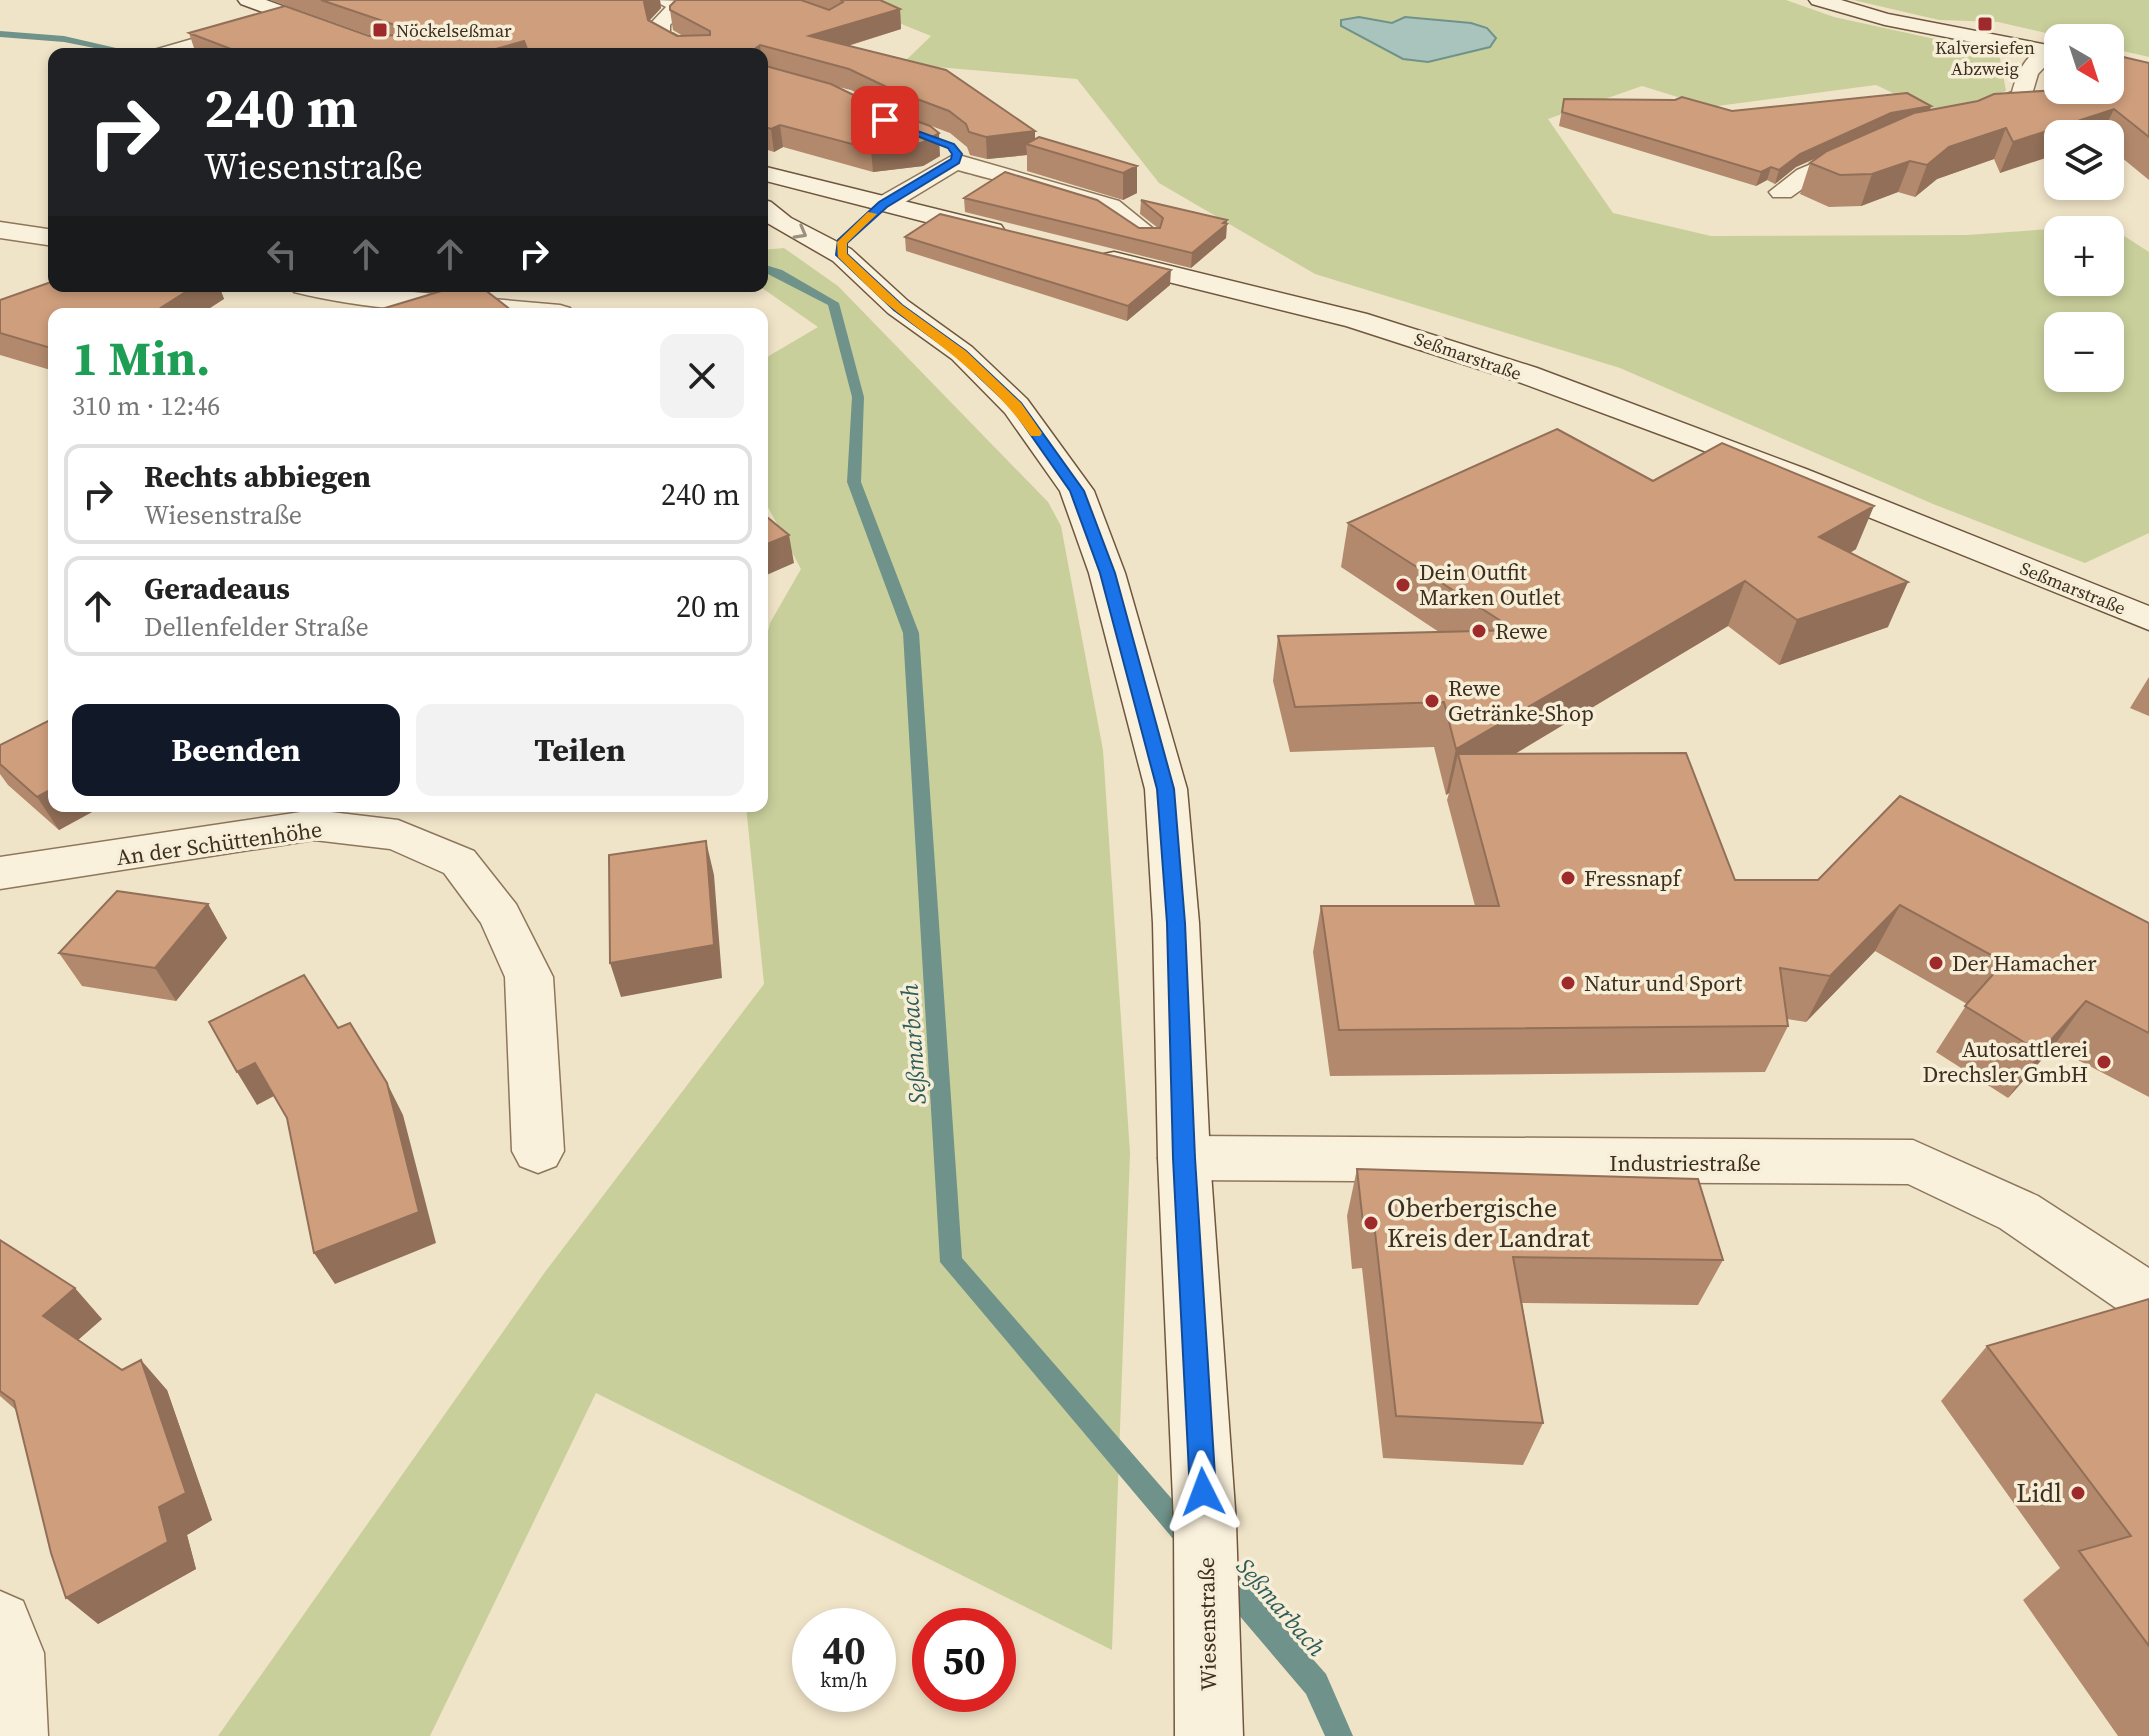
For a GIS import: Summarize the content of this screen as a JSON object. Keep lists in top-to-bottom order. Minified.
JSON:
{"streets":{"street":["Seßmarstraße","An der Schüttenhöhe","Industriestraße","Wiesenstraße"]},"crossings":[["Industriestraße","Wiesenstraße"]],"water":["Seßmarbach"],"places":{"transit":["Kalversiefen Abzweig","Nöckelseßmar"],"other":["Dein Outfit Marken Outlet","Rewe","Rewe Getränke-Shop","Fressnapf","Der Hamacher","Natur und Sport","Autosattlerei Drechsler GmbH","Oberbergische Kreis der Landrat","Lidl"]},"north":"bottom right","page":{"map_buttons":["+","−"],"turn":["240 m","Wiesenstraße"],"heading":["1 Min.","310 m · 12:46"],"list":[{"name":"Rechts abbiegen","note":"Wiesenstraße","value":"240 m"},{"name":"Geradeaus","note":"Dellenfelder Straße","value":"20 m"}],"buttons":["Beenden","Teilen"],"speed":"40 km/h","limit":"50"}}
